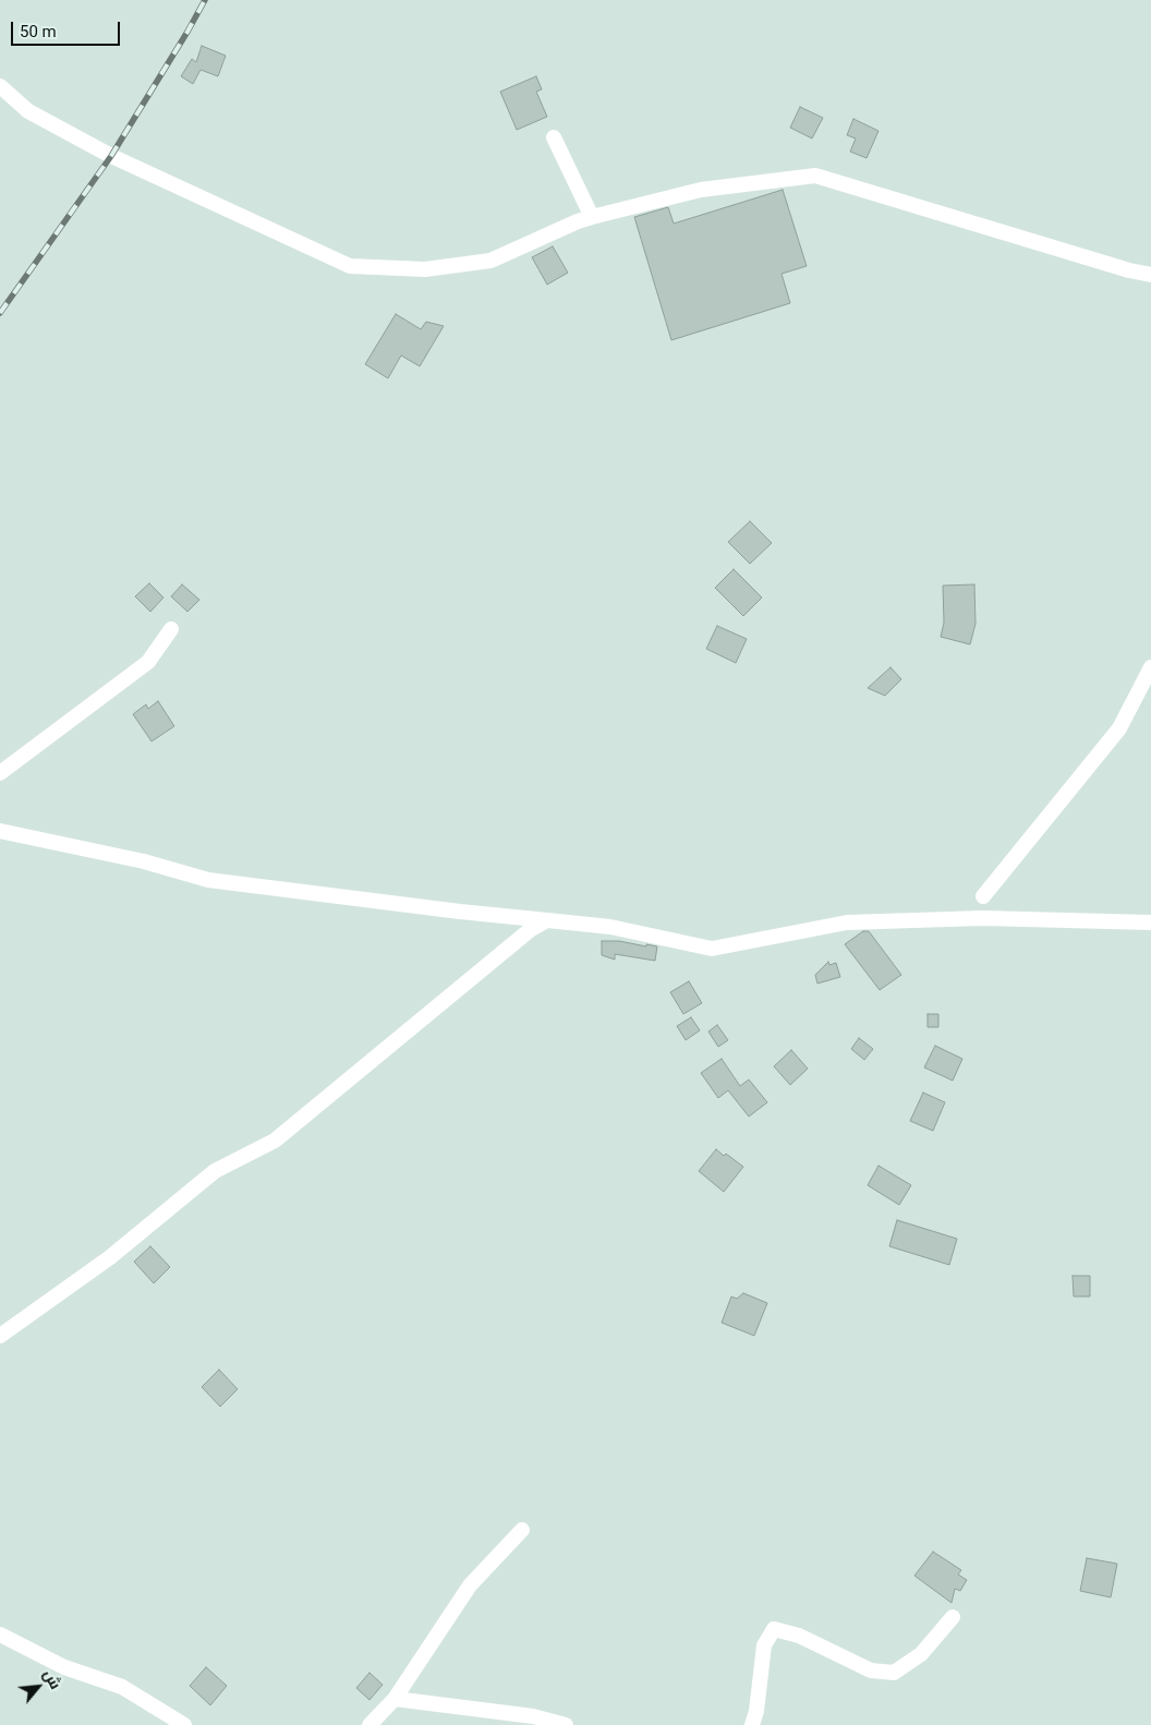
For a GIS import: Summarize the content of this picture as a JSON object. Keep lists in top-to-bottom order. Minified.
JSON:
{"scale_bar":"50 m","north":"top right"}
